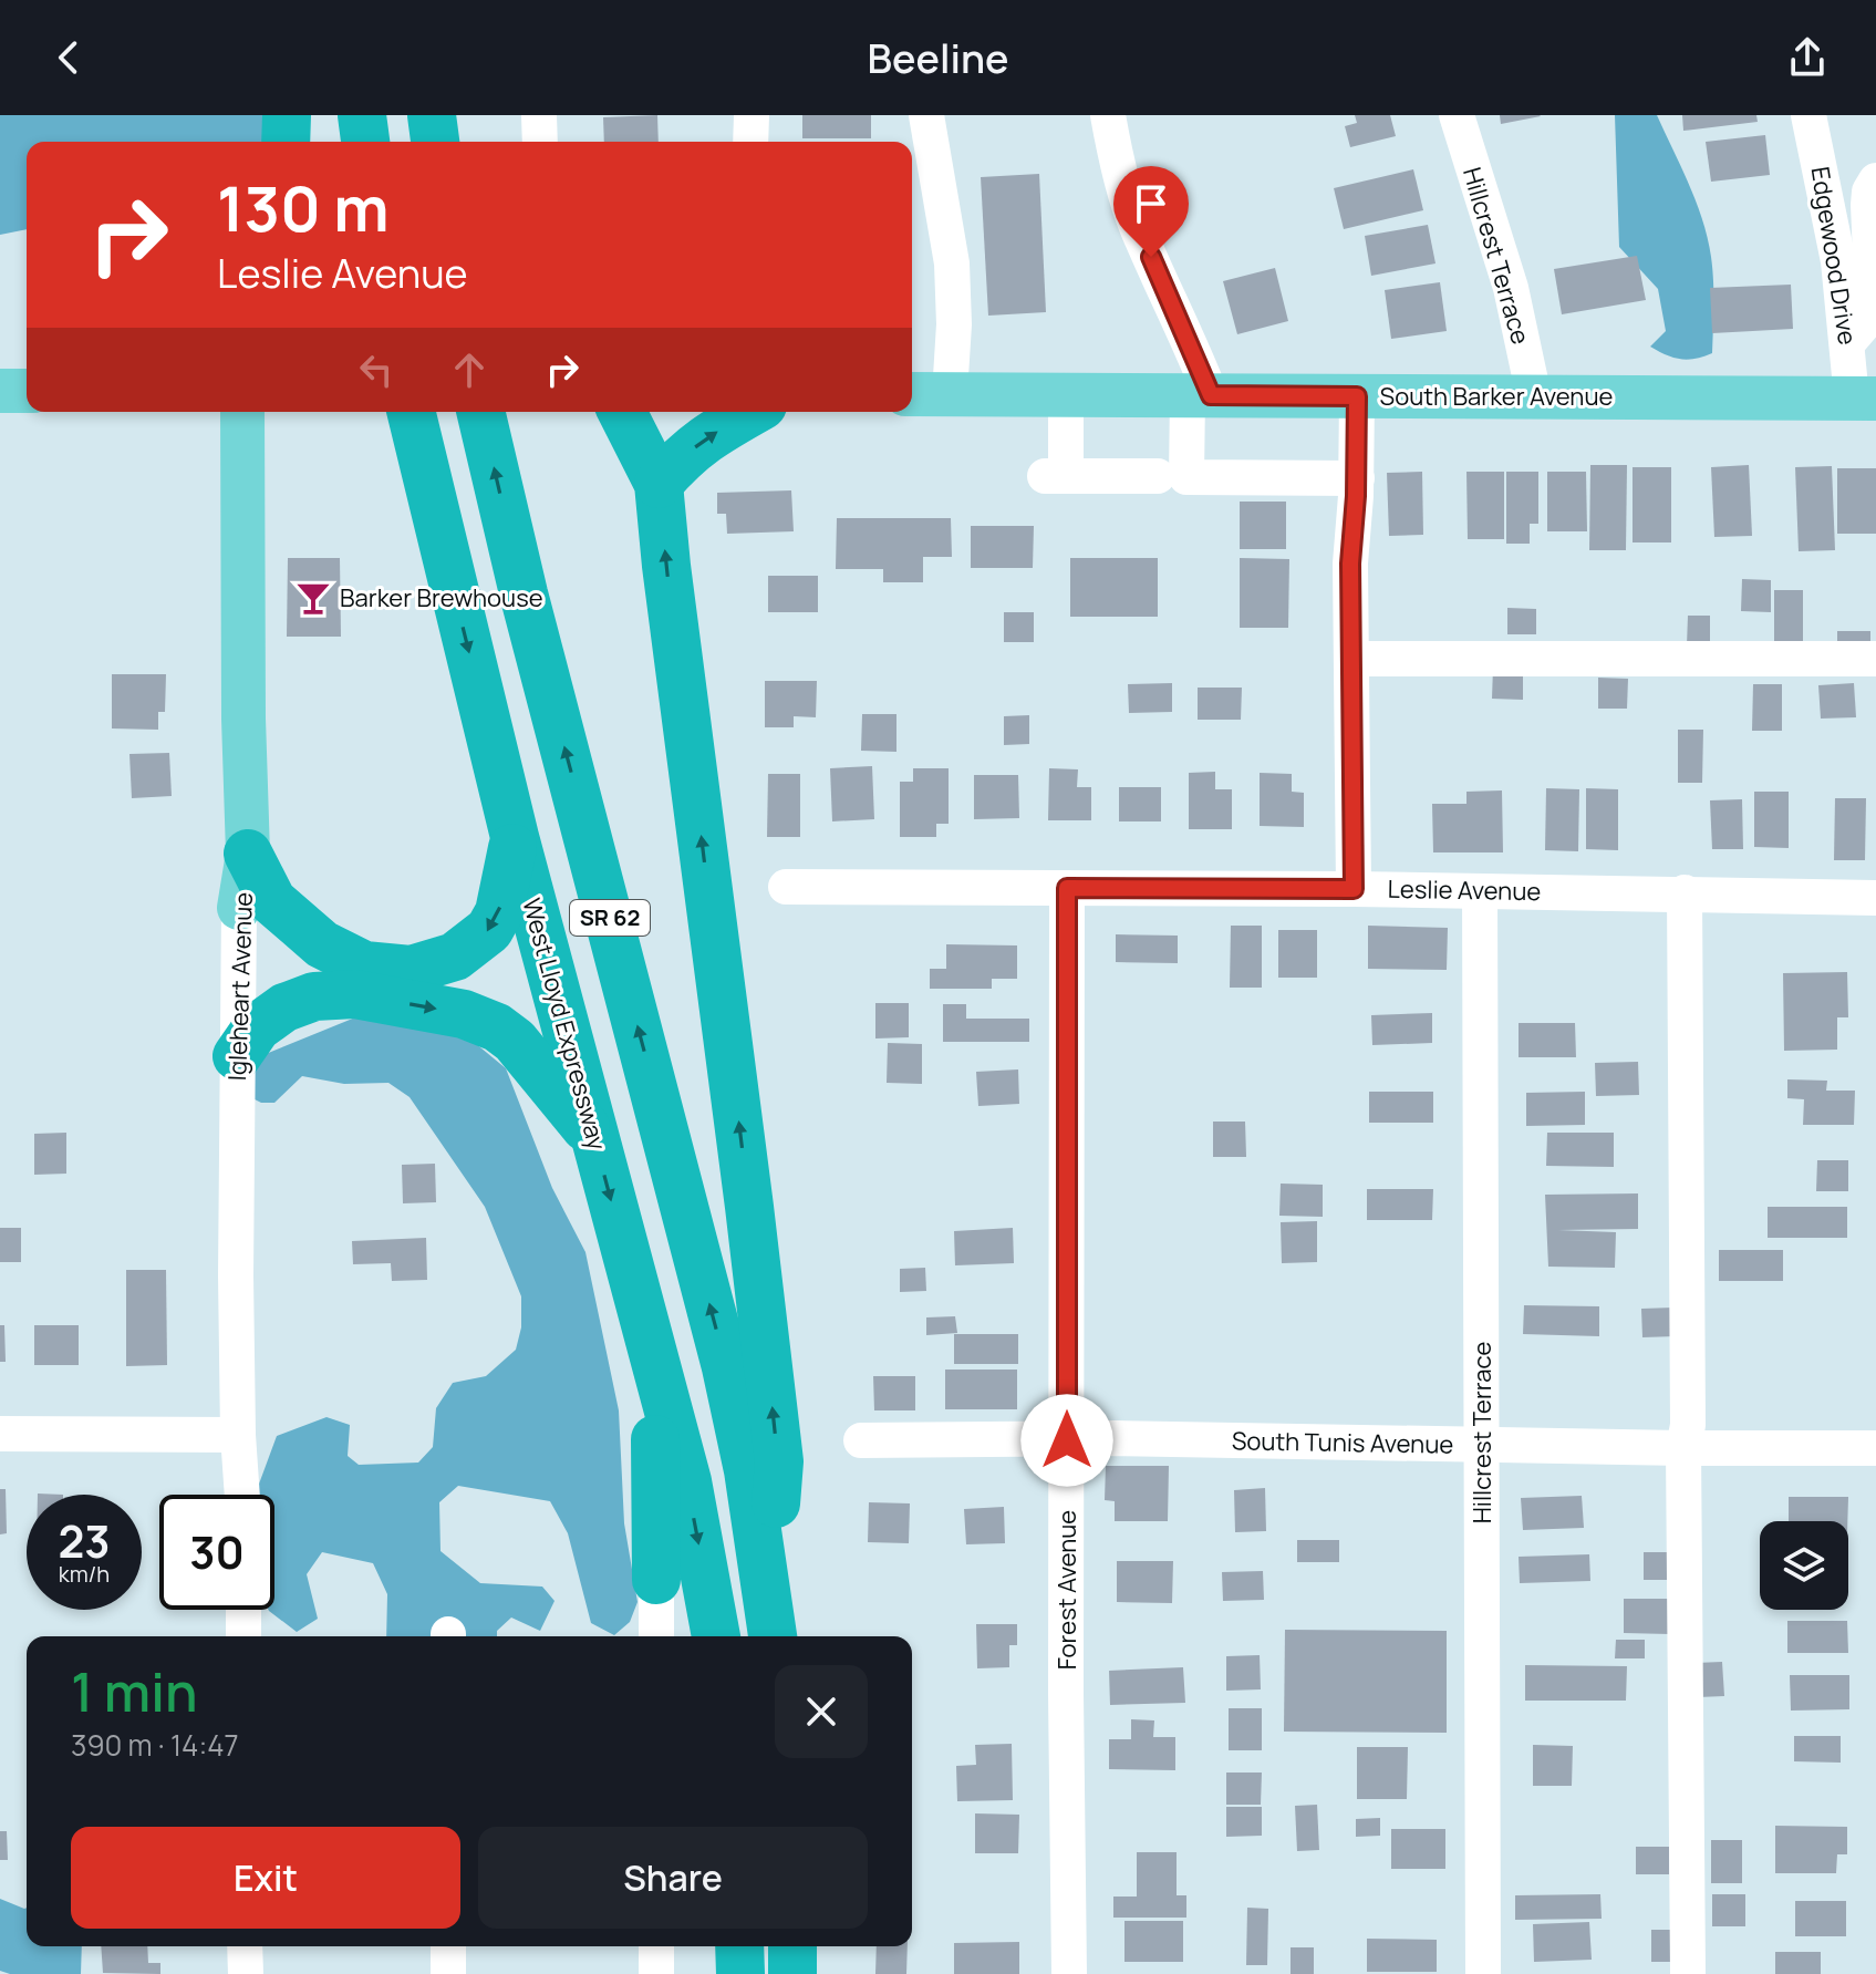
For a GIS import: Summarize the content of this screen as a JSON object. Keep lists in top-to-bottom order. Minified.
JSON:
{"streets":{"highway":["SR 62","West Lloyd Expressway"],"main road":["South Barker Avenue","Igleheart Avenue"],"street":["Hillcrest Terrace","Edgewood Drive","Leslie Avenue","South Tunis Avenue","Forest Avenue"]},"crossings":[["Hillcrest Terrace","South Barker Avenue"],["Hillcrest Terrace","Leslie Avenue"],["Hillcrest Terrace","South Tunis Avenue"],["Edgewood Drive","South Barker Avenue"],["Leslie Avenue","Forest Avenue"],["South Tunis Avenue","Forest Avenue"]],"places":{"bar":["Barker Brewhouse"]},"page":{"header":"Beeline","turn":["130 m","Leslie Avenue"],"speed":"23 km/h","limit":"30","heading":["1 min","390 m · 14:47"],"buttons":["Exit","Share"]}}
